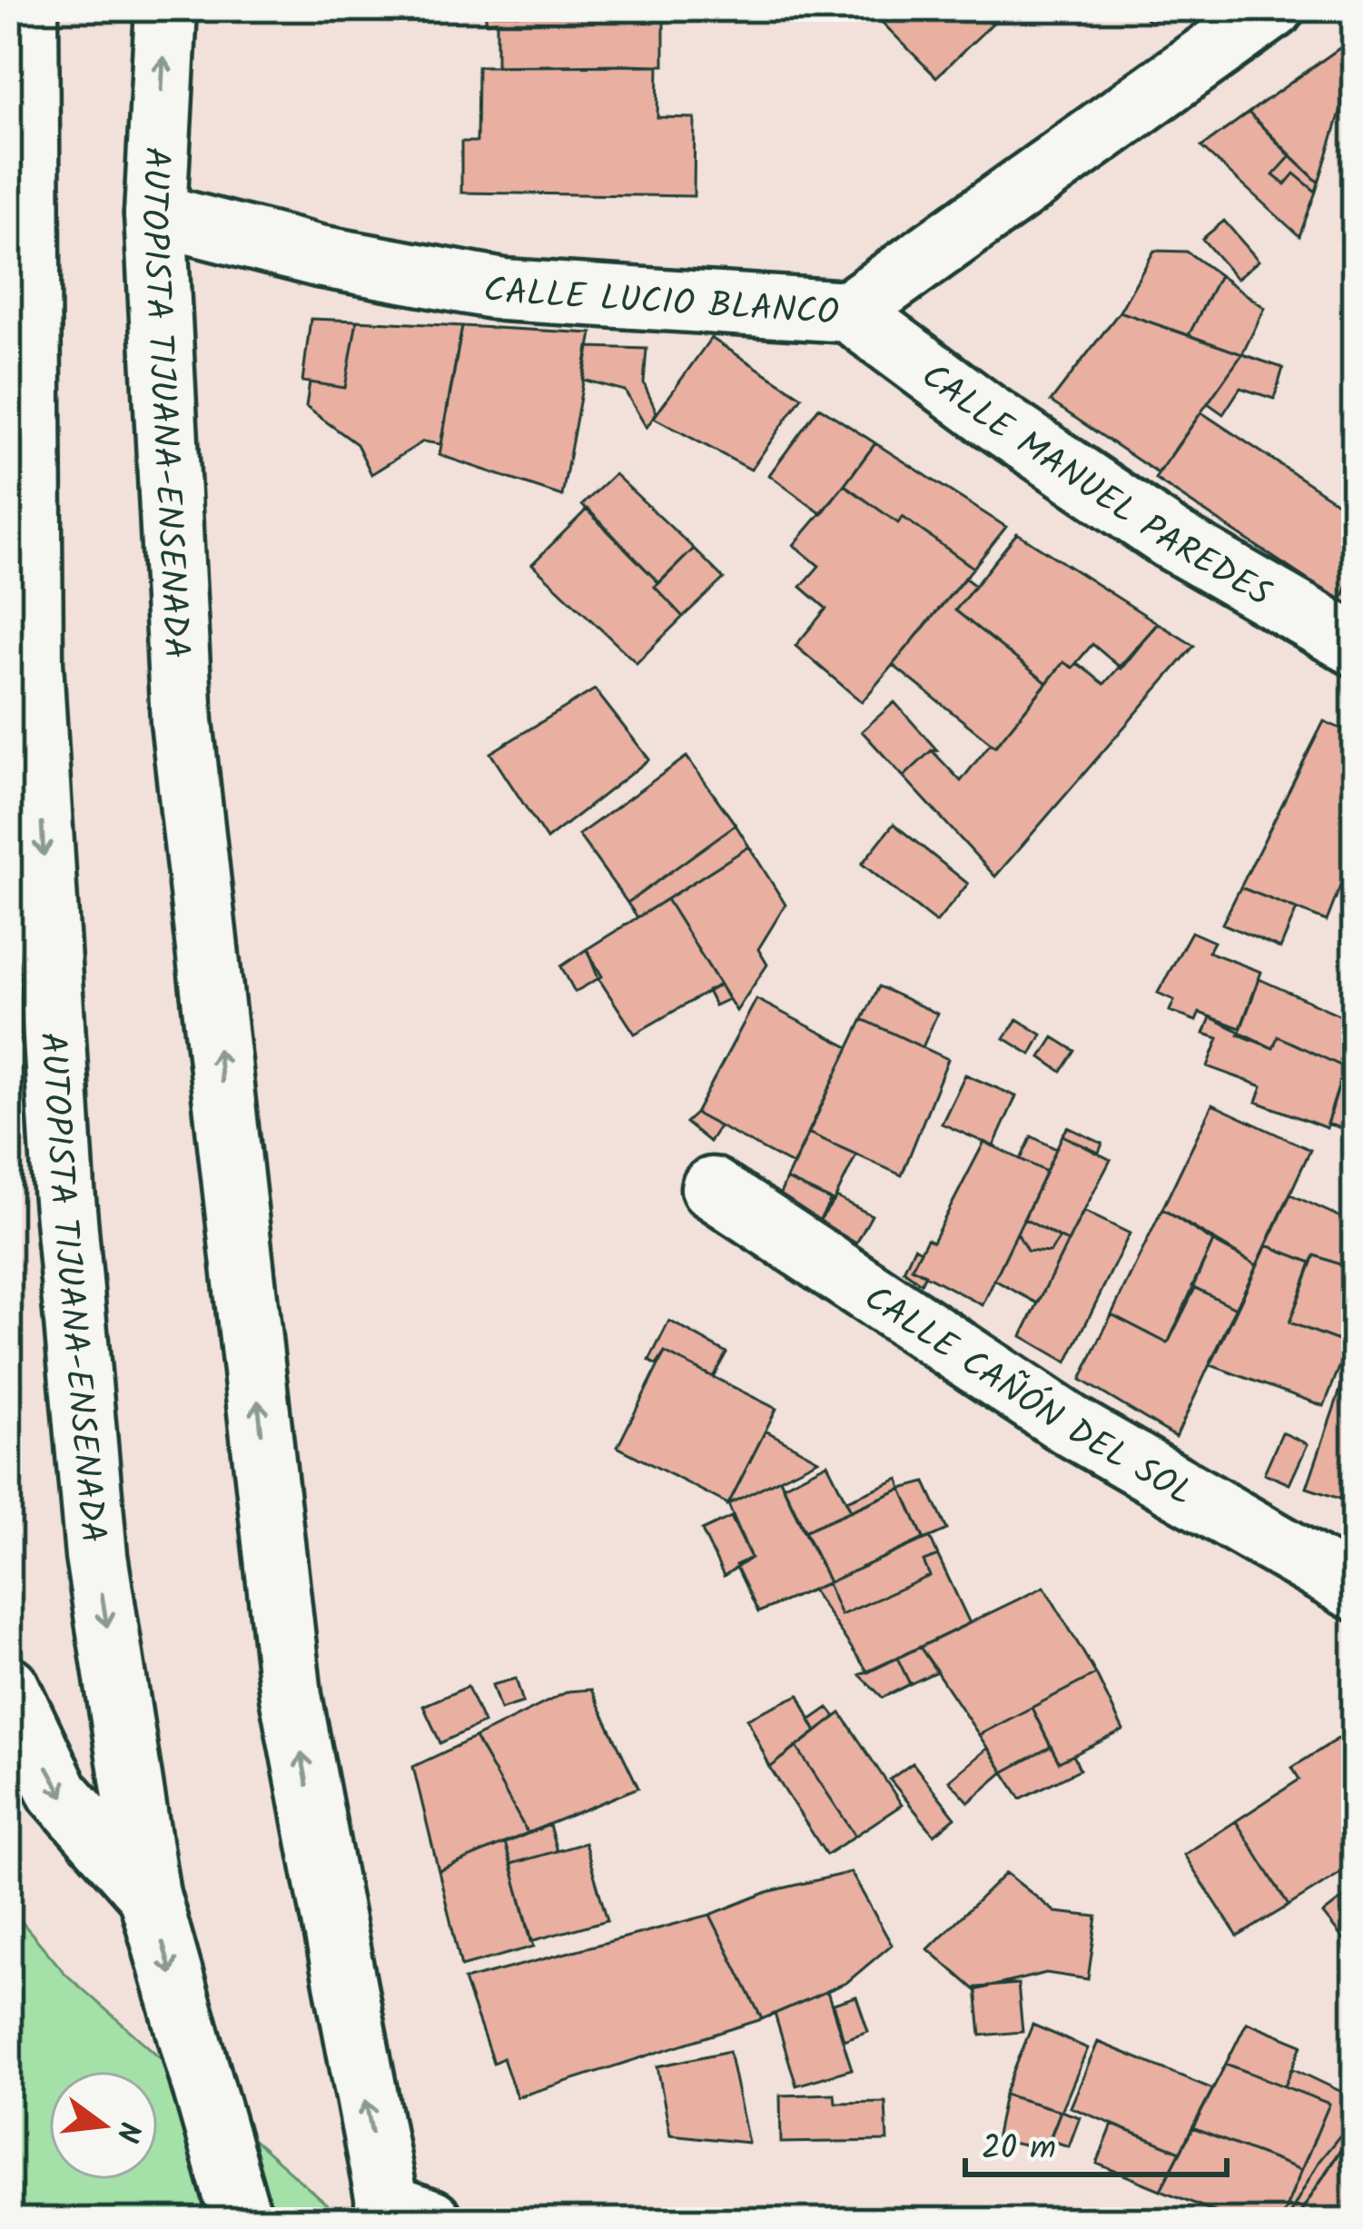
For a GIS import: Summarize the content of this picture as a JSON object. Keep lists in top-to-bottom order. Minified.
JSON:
{"streets":{"main road":["CALLE LUCIO BLANCO","AUTOPISTA TIJUANA-ENSENADA","CALLE MANUEL PAREDES","CALLE CAÑÓN DEL SOL"]},"crossings":[["CALLE LUCIO BLANCO","AUTOPISTA TIJUANA-ENSENADA"],["CALLE LUCIO BLANCO","CALLE MANUEL PAREDES"]],"scale_bar":"20 m","north":"right"}
